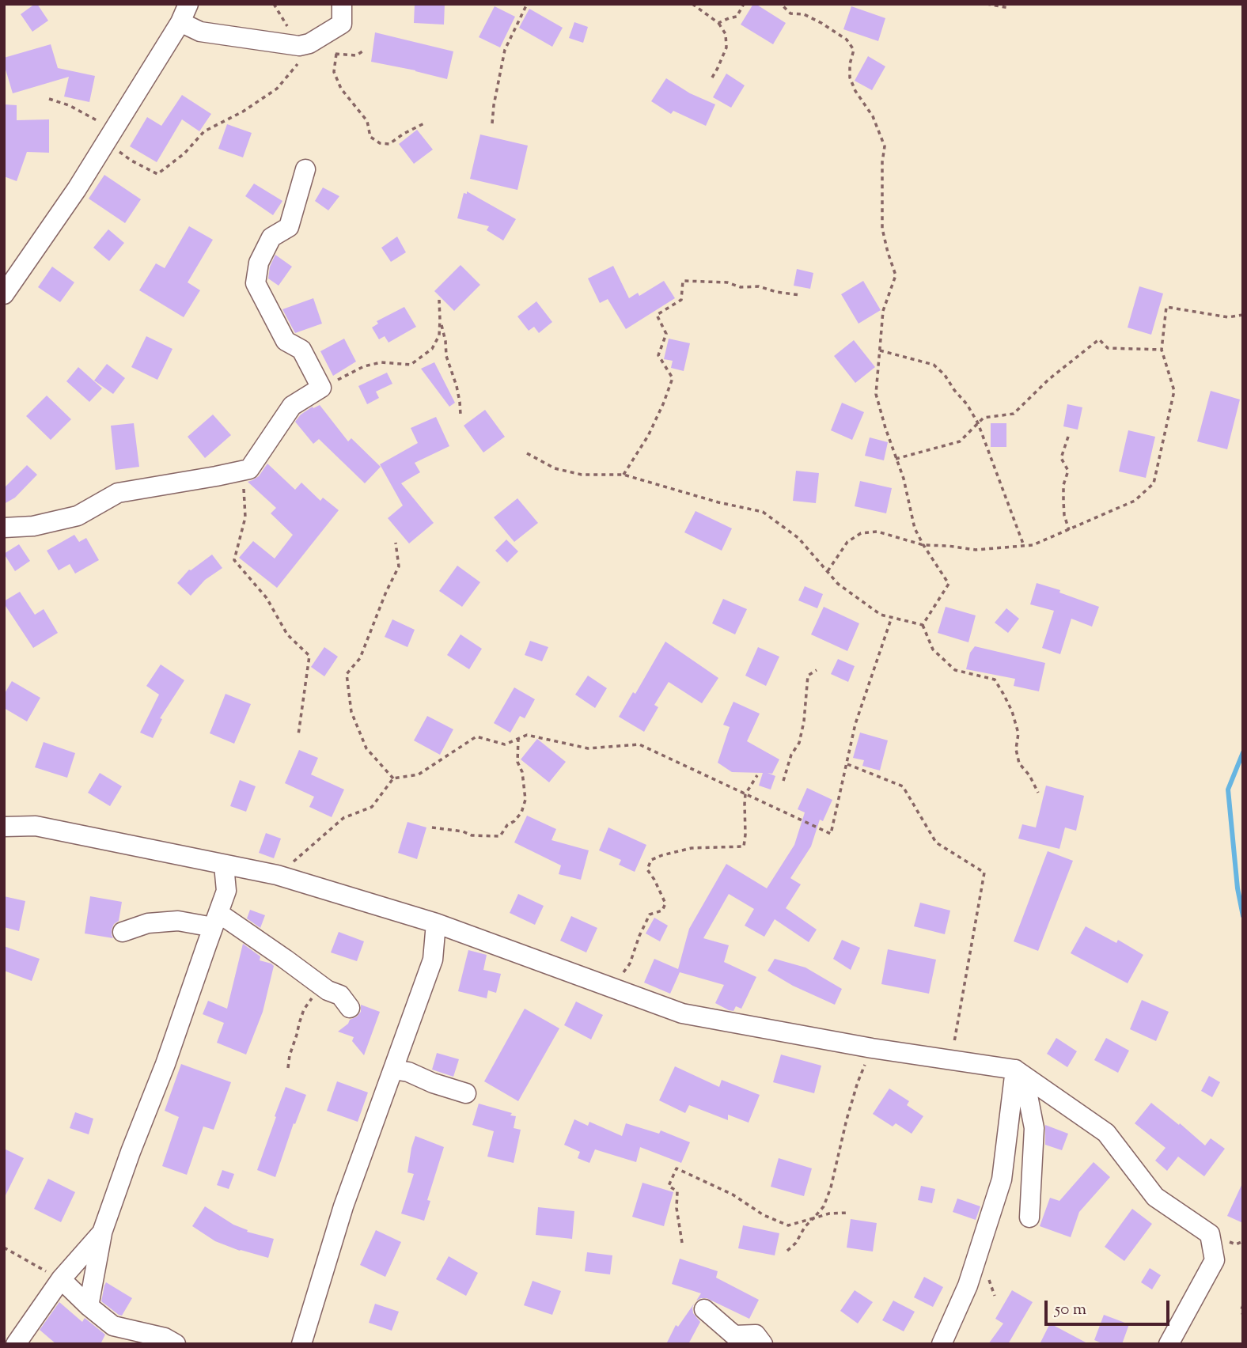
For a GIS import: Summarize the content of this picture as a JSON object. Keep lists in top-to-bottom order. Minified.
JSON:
{"scale_bar":"50 m"}
